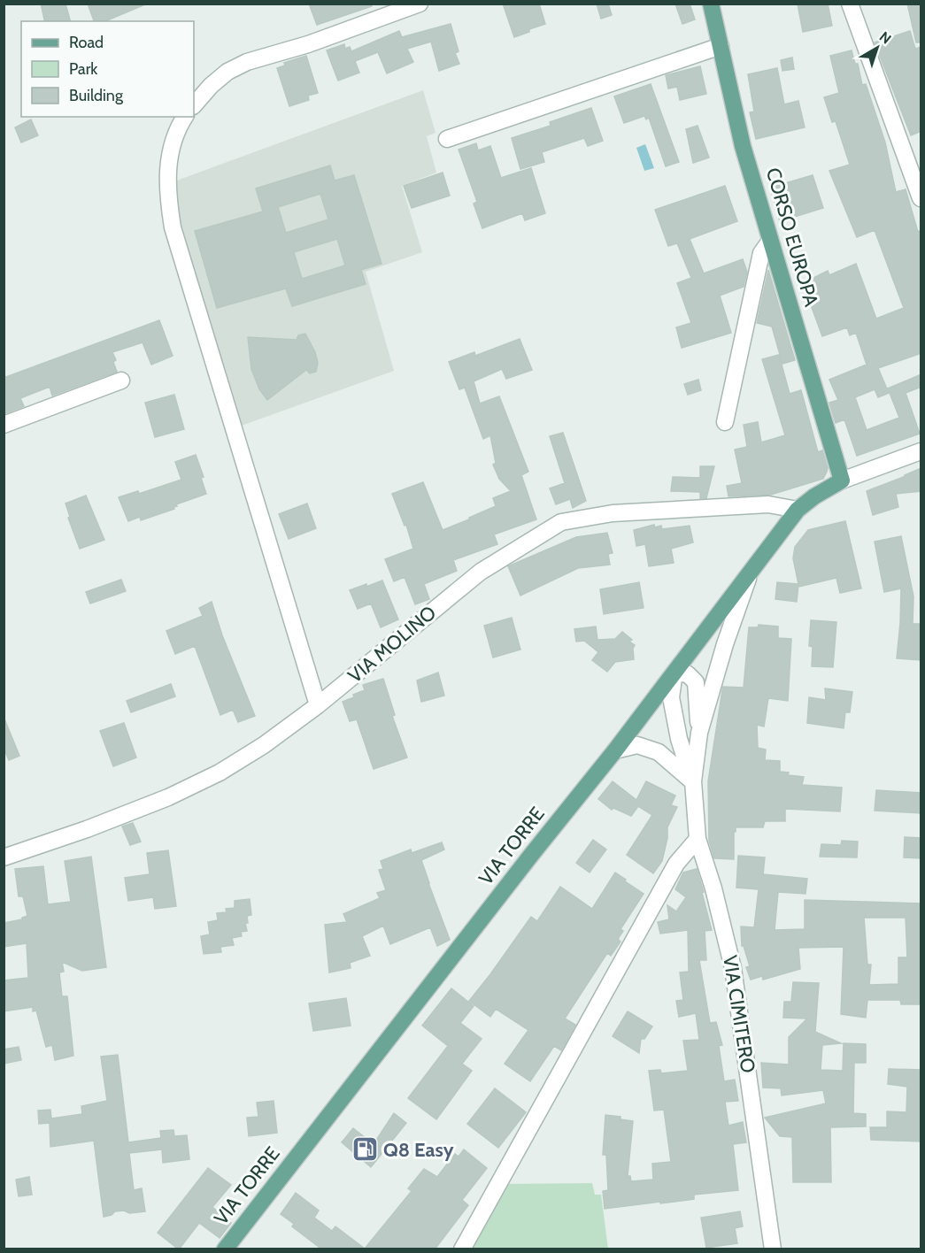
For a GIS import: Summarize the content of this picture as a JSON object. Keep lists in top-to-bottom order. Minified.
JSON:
{"streets":{"main road":["CORSO EUROPA","VIA TORRE"],"street":["VIA MOLINO","VIA CIMITERO"]},"crossings":[["CORSO EUROPA","VIA TORRE"],["VIA MOLINO","VIA TORRE"],["VIA TORRE","VIA CIMITERO"]],"places":{"fuel station":["Q8 Easy"]},"legend":["Road","Park","Building"],"north":"top right"}
